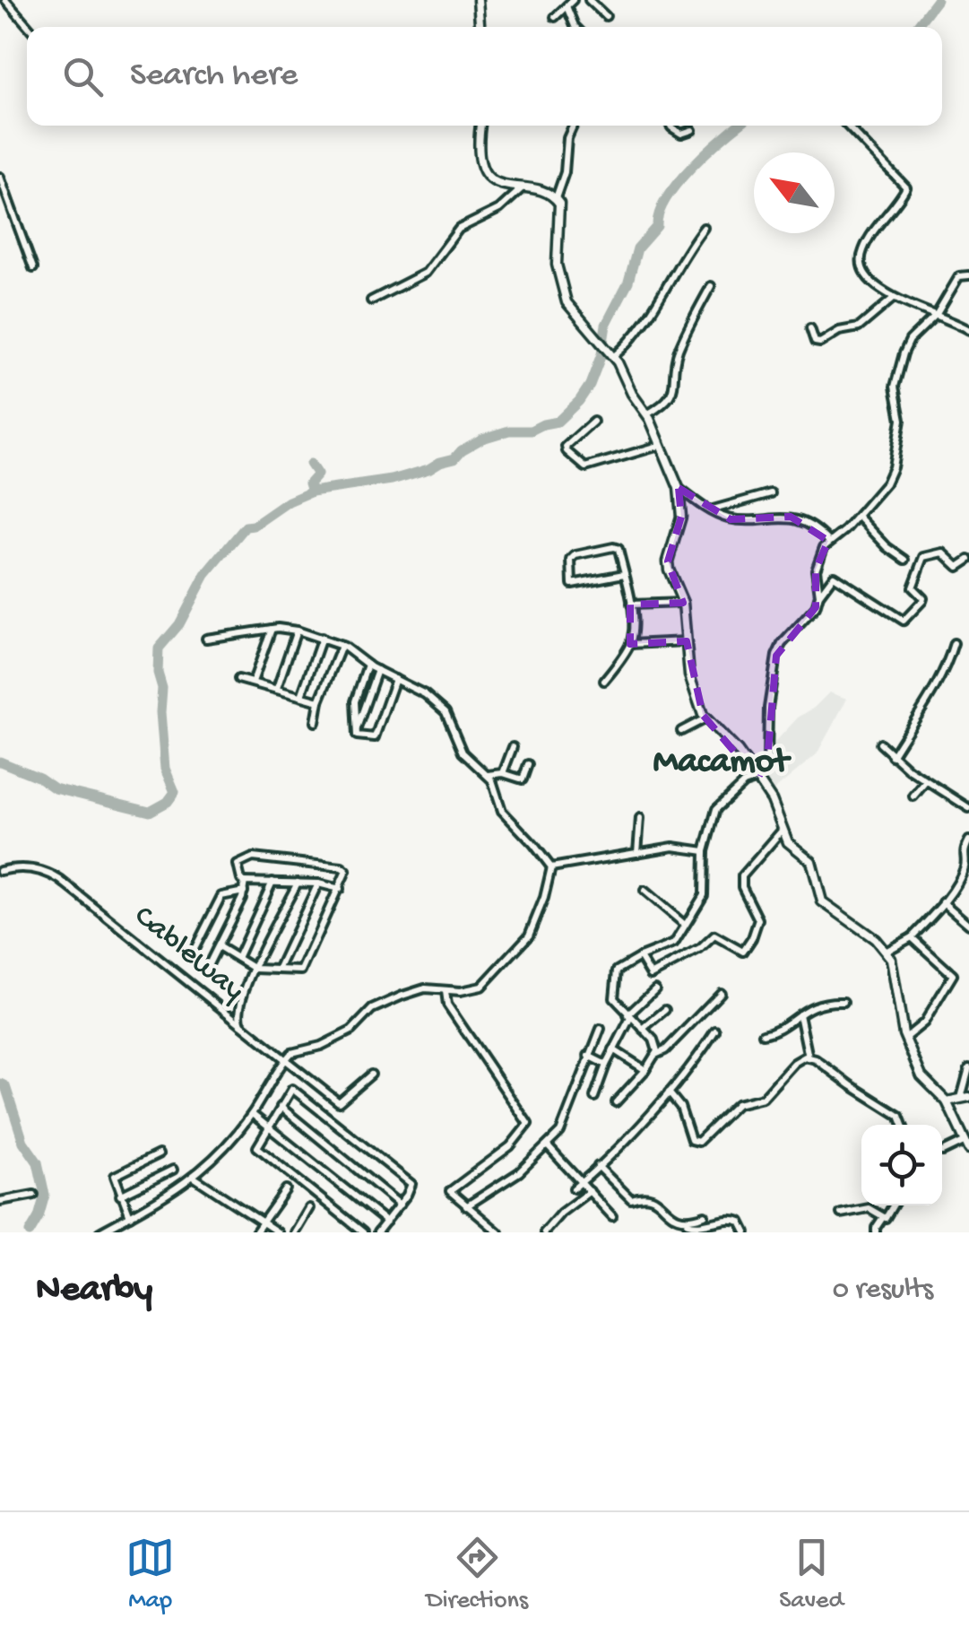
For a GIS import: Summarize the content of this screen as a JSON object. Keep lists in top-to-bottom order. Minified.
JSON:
{"streets":{"street":["Cableway"]},"districts":["Macamot"],"north":"top left","page":{"search":"Search here","heading":["Nearby","0 results"],"nav":["Map","Directions","Saved"]}}
